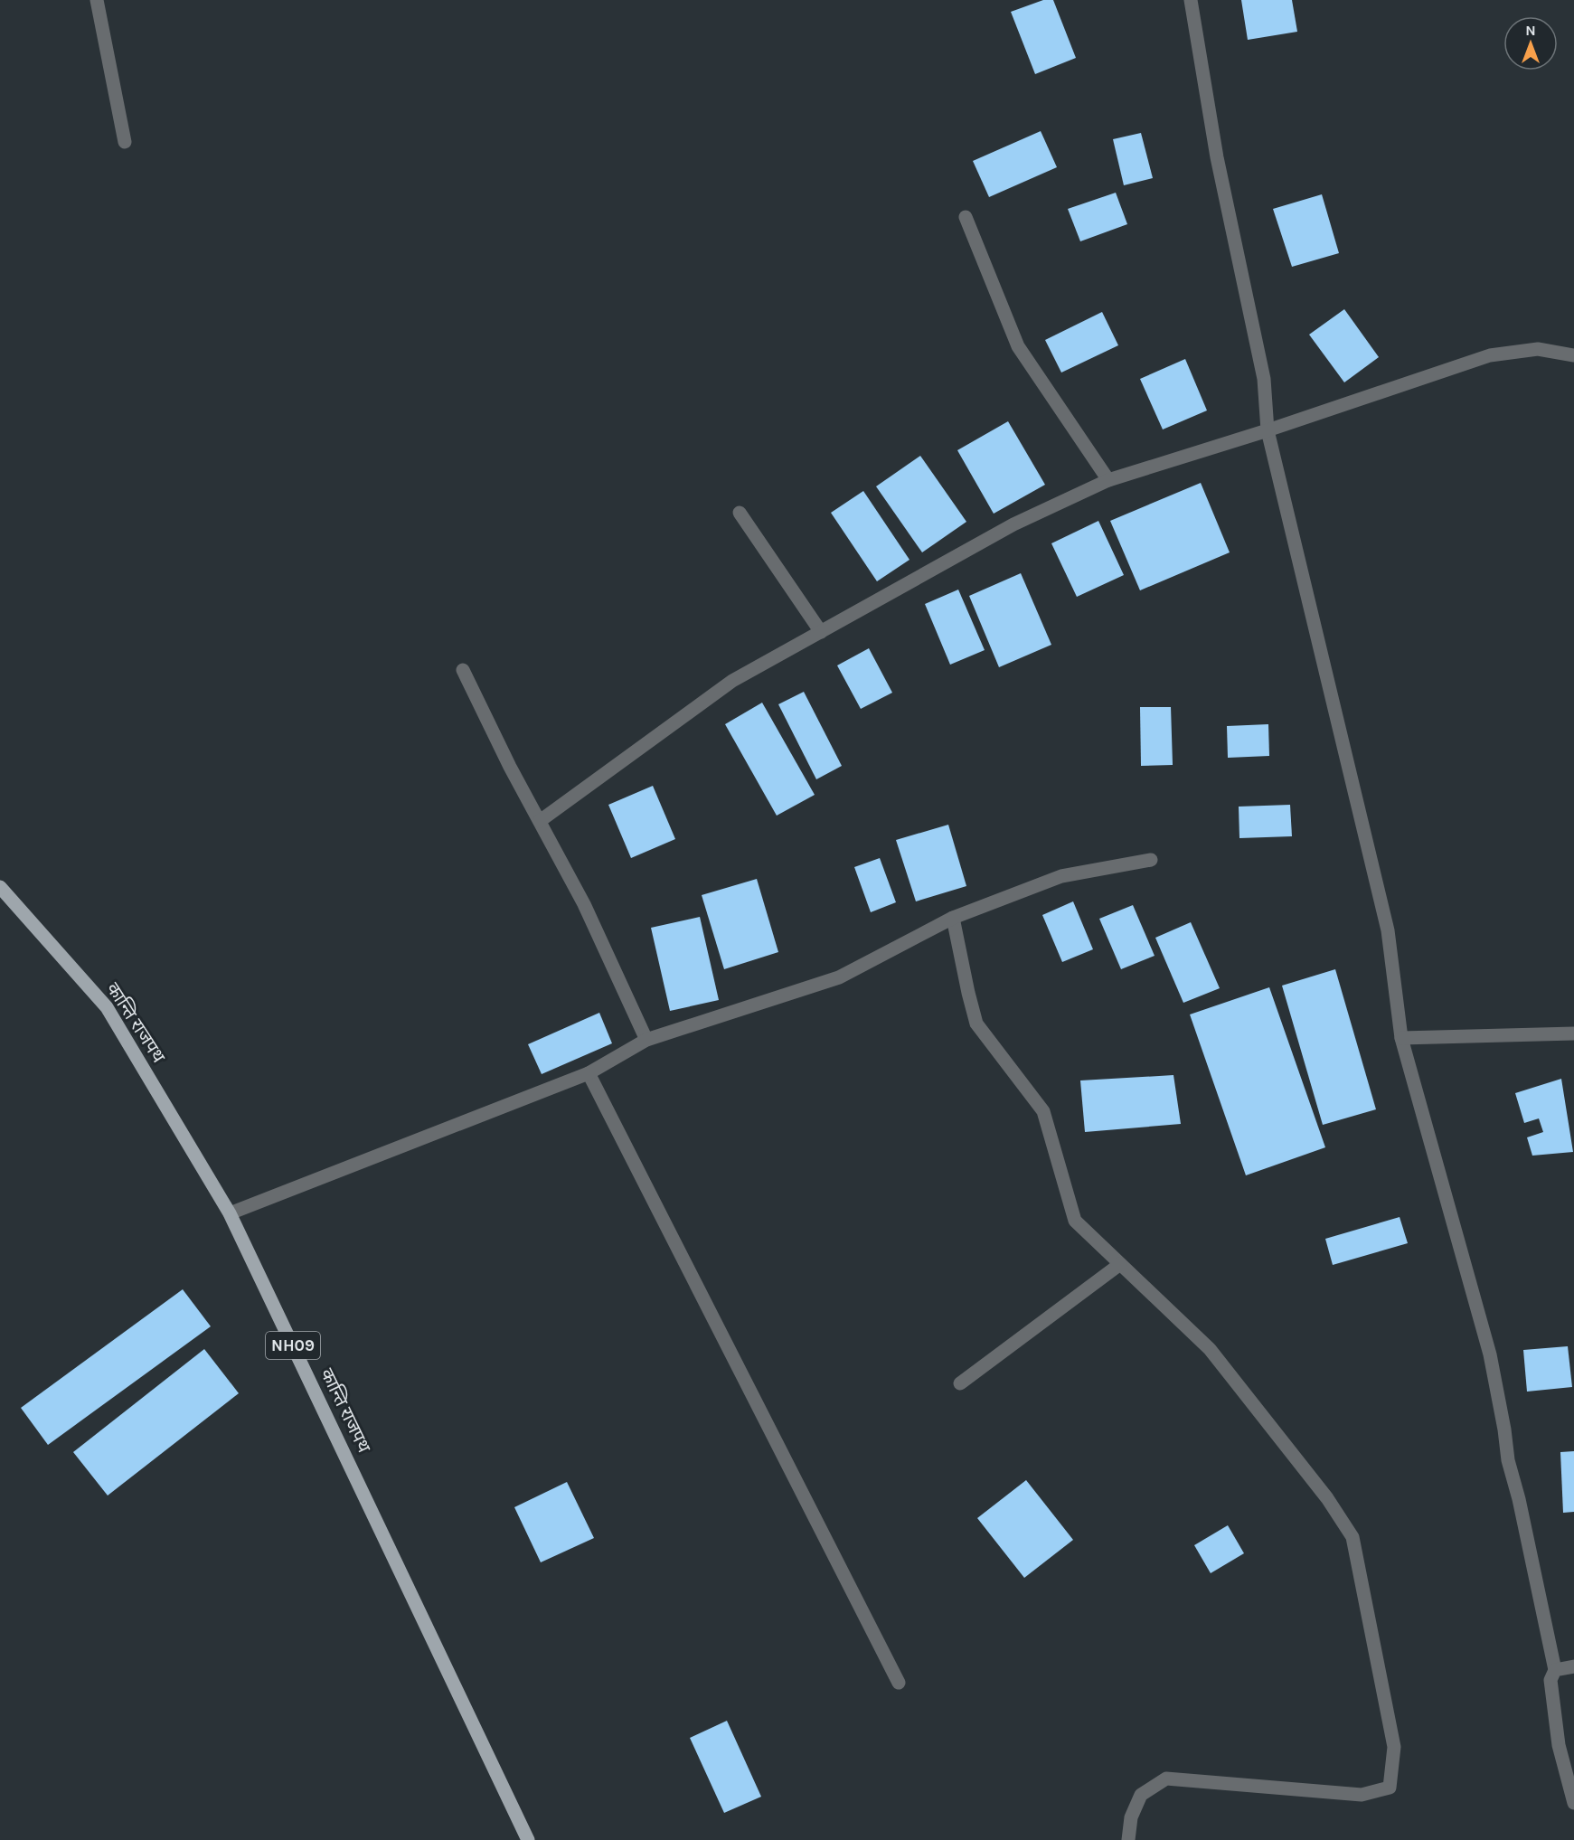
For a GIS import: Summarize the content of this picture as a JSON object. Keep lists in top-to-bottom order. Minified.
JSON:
{"streets":{"main road":["कान्ति राजपथ","NH09"]},"north":"top"}
